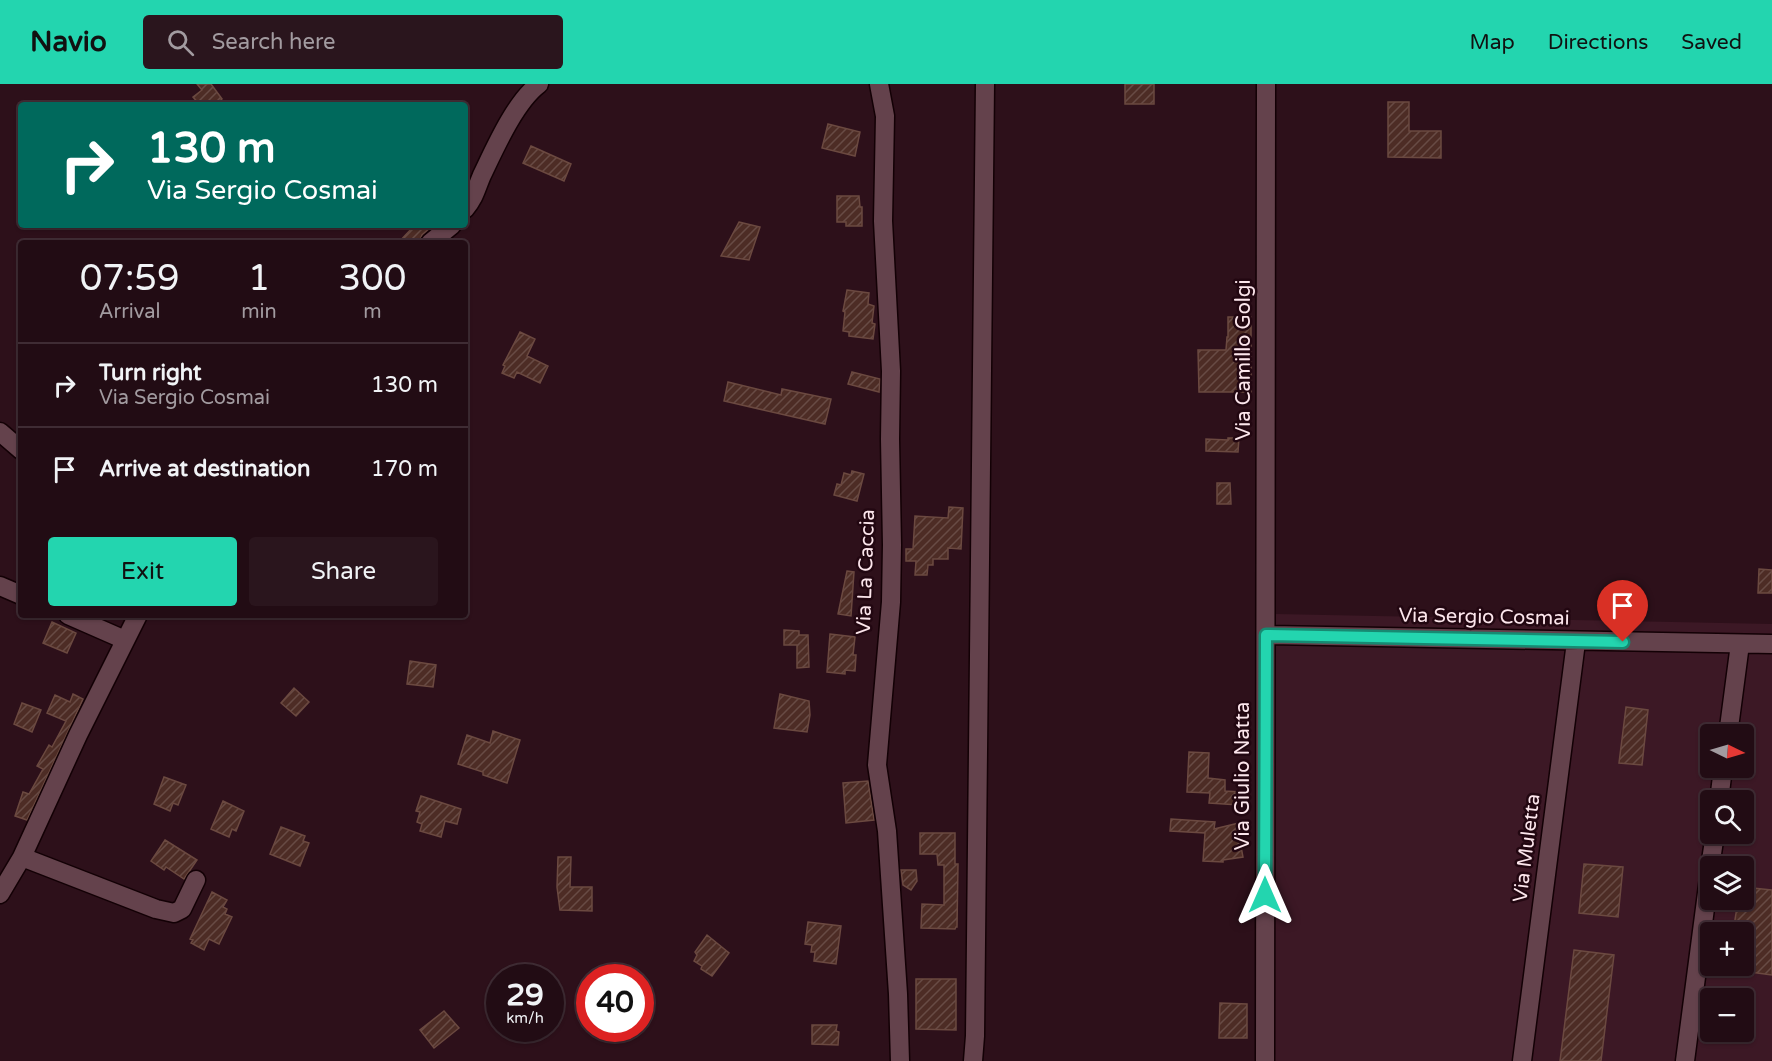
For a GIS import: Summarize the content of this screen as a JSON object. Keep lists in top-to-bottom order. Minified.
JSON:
{"streets":{"street":["Via Camillo Golgi","Via La Caccia","Via Sergio Cosmai","Via Giulio Natta","Via Muletta"]},"crossings":[["Via Camillo Golgi","Via Sergio Cosmai"],["Via Camillo Golgi","Via Giulio Natta"],["Via Sergio Cosmai","Via Giulio Natta"],["Via Sergio Cosmai","Via Muletta"]],"north":"right","page":{"header":"Navio","search":"Search here","nav":["Map","Directions","Saved"],"turn":["130 m","Via Sergio Cosmai"],"eta":["07:59","Arrival","1","min","300","m"],"list":[{"name":"Turn right","note":"Via Sergio Cosmai","value":"130 m"},{"name":"Arrive at destination","value":"170 m"}],"buttons":["Exit","Share"],"map_buttons":["+","−"],"speed":"29 km/h","limit":"40"}}
